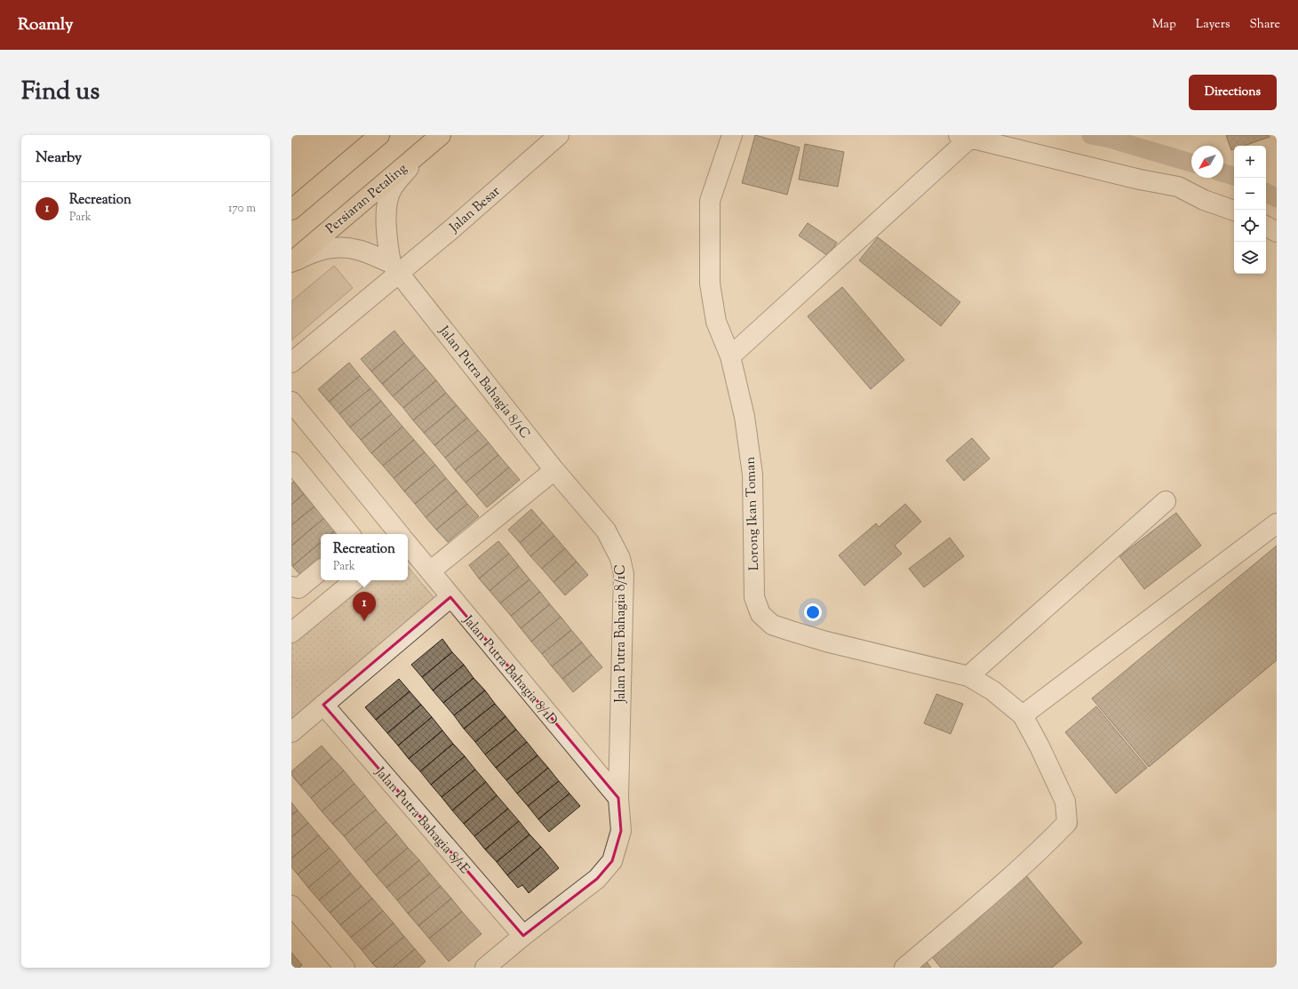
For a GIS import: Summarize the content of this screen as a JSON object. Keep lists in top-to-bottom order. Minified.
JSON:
{"streets":{"main road":["Persiaran Petaling"],"street":["Jalan Besar","Jalan Putra Bahagia 8/1C","Lorong Ikan Toman","Jalan Putra Bahagia 8/1D","Jalan Putra Bahagia 8/1E"]},"crossings":[["Jalan Besar","Jalan Putra Bahagia 8/1C"],["Jalan Putra Bahagia 8/1C","Jalan Putra Bahagia 8/1D"],["Jalan Putra Bahagia 8/1C","Jalan Putra Bahagia 8/1E"]],"north":"bottom left","page":{"header":"Roamly","nav":["Map","Layers","Share"],"title":"Find us","buttons":"Directions","heading":"Nearby","map_buttons":["+","−"],"list":[{"mark":"1","name":"Recreation","note":"Park","value":"170 m"}],"popup":["Recreation","Park"],"pins":"1"}}
